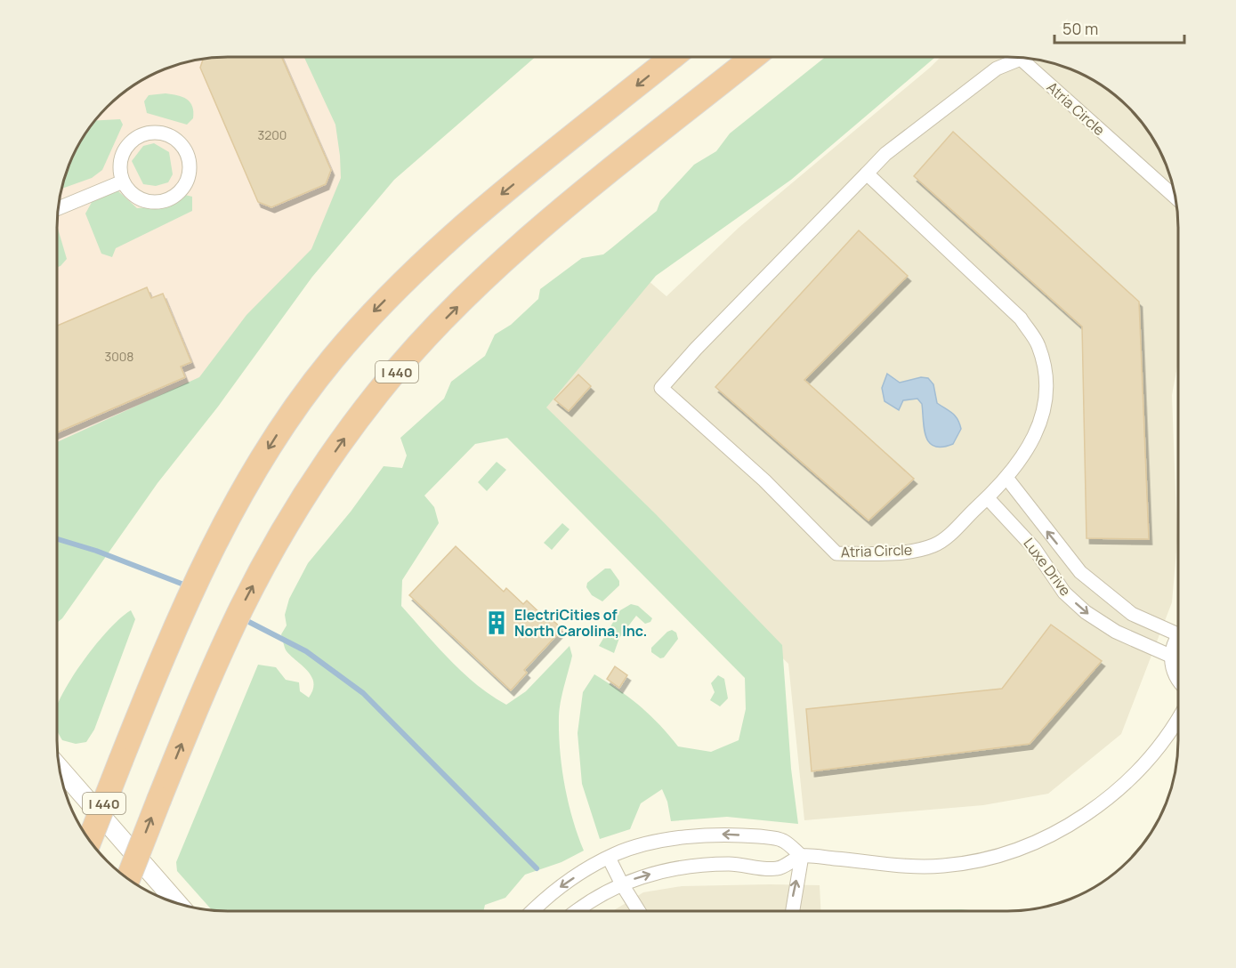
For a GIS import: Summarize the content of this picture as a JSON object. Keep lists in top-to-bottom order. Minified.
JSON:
{"streets":{"highway":["I 440"],"street":["Atria Circle","Luxe Drive"]},"crossings":[["Atria Circle","Luxe Drive"]],"places":{"building":["ElectriCities of North Carolina, Inc."]},"house_numbers":["3200","3008"],"scale_bar":"50 m"}
